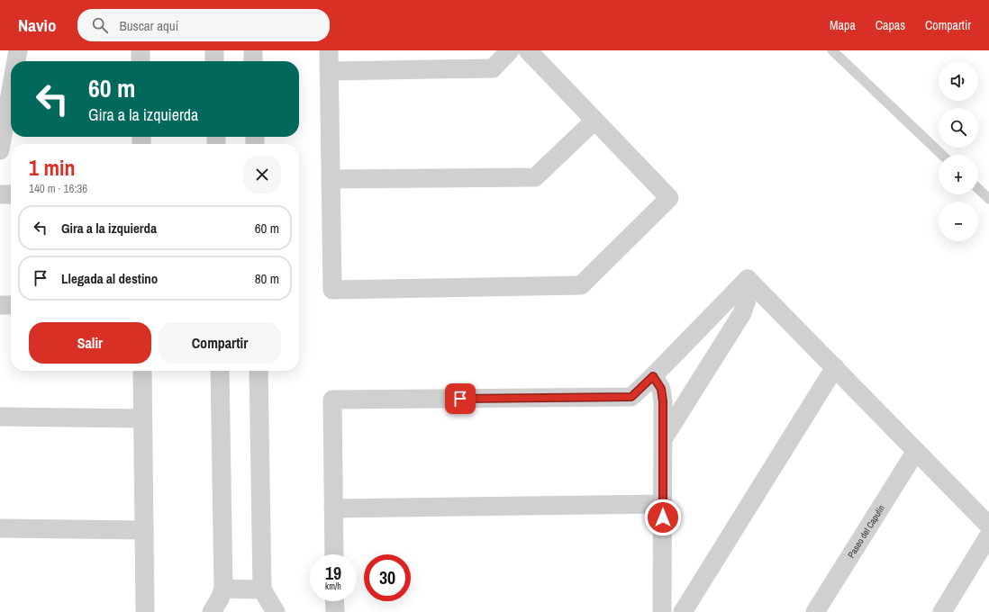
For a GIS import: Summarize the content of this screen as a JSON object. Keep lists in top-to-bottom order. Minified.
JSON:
{"streets":{"street":["Paseo del Capulín"]},"page":{"header":"Navio","search":"Buscar aquí","nav":["Mapa","Capas","Compartir"],"map_buttons":["+","−"],"turn":["60 m","Gira a la izquierda"],"heading":["1 min","140 m · 16:36"],"list":[{"name":"Gira a la izquierda","value":"60 m"},{"name":"Llegada al destino","value":"80 m"}],"buttons":["Salir","Compartir"],"speed":"19 km/h","limit":"30"}}
